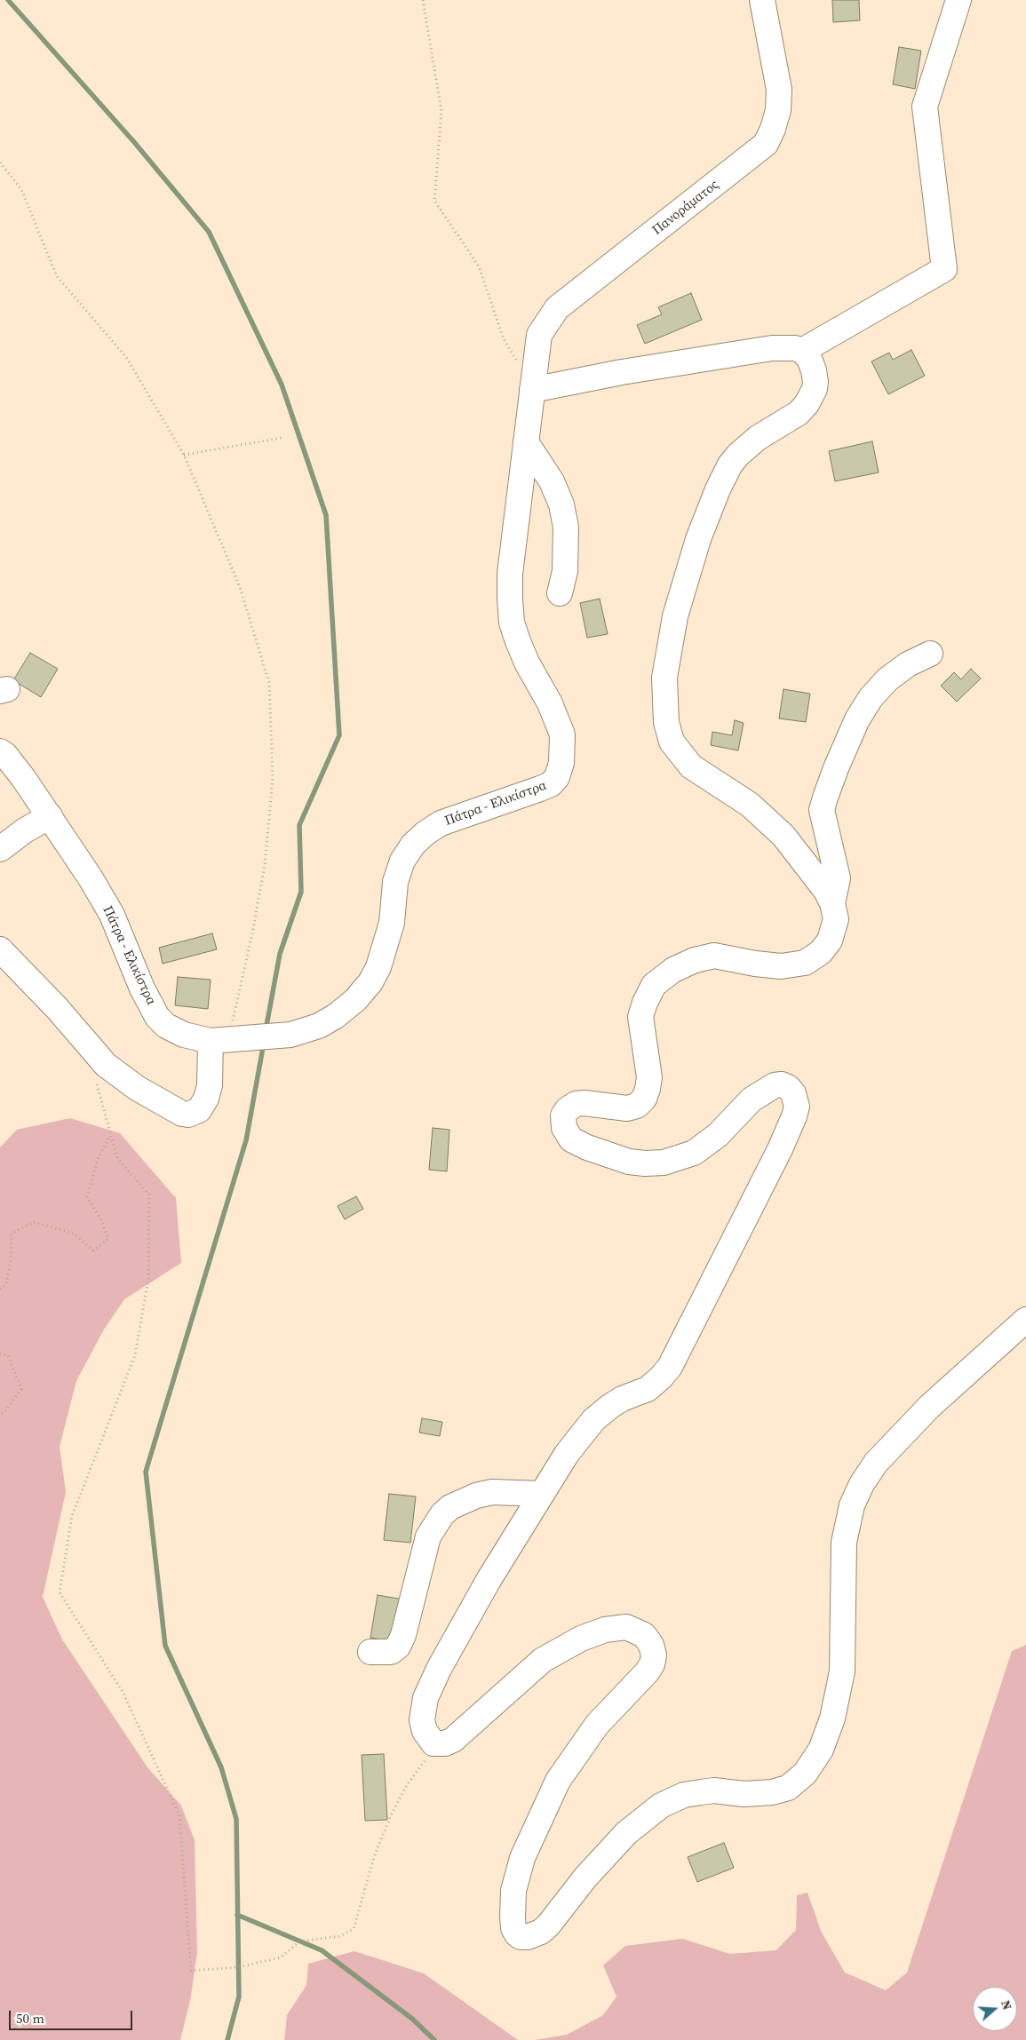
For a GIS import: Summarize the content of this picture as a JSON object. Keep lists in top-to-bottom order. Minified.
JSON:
{"streets":{"street":["Πανοράματος","Πάτρα - Ελικίστρα"]},"crossings":[["Πανοράματος","Πάτρα - Ελικίστρα"]],"scale_bar":"50 m","north":"right"}
